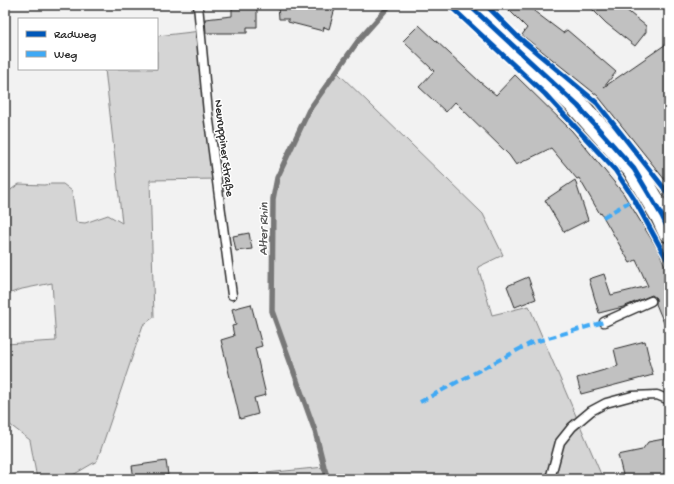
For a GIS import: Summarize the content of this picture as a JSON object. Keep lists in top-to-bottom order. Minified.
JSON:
{"streets":{"lane":["Neuruppiner Straße"]},"water":["Alter Rhin"],"legend":["Radweg","Weg"]}
